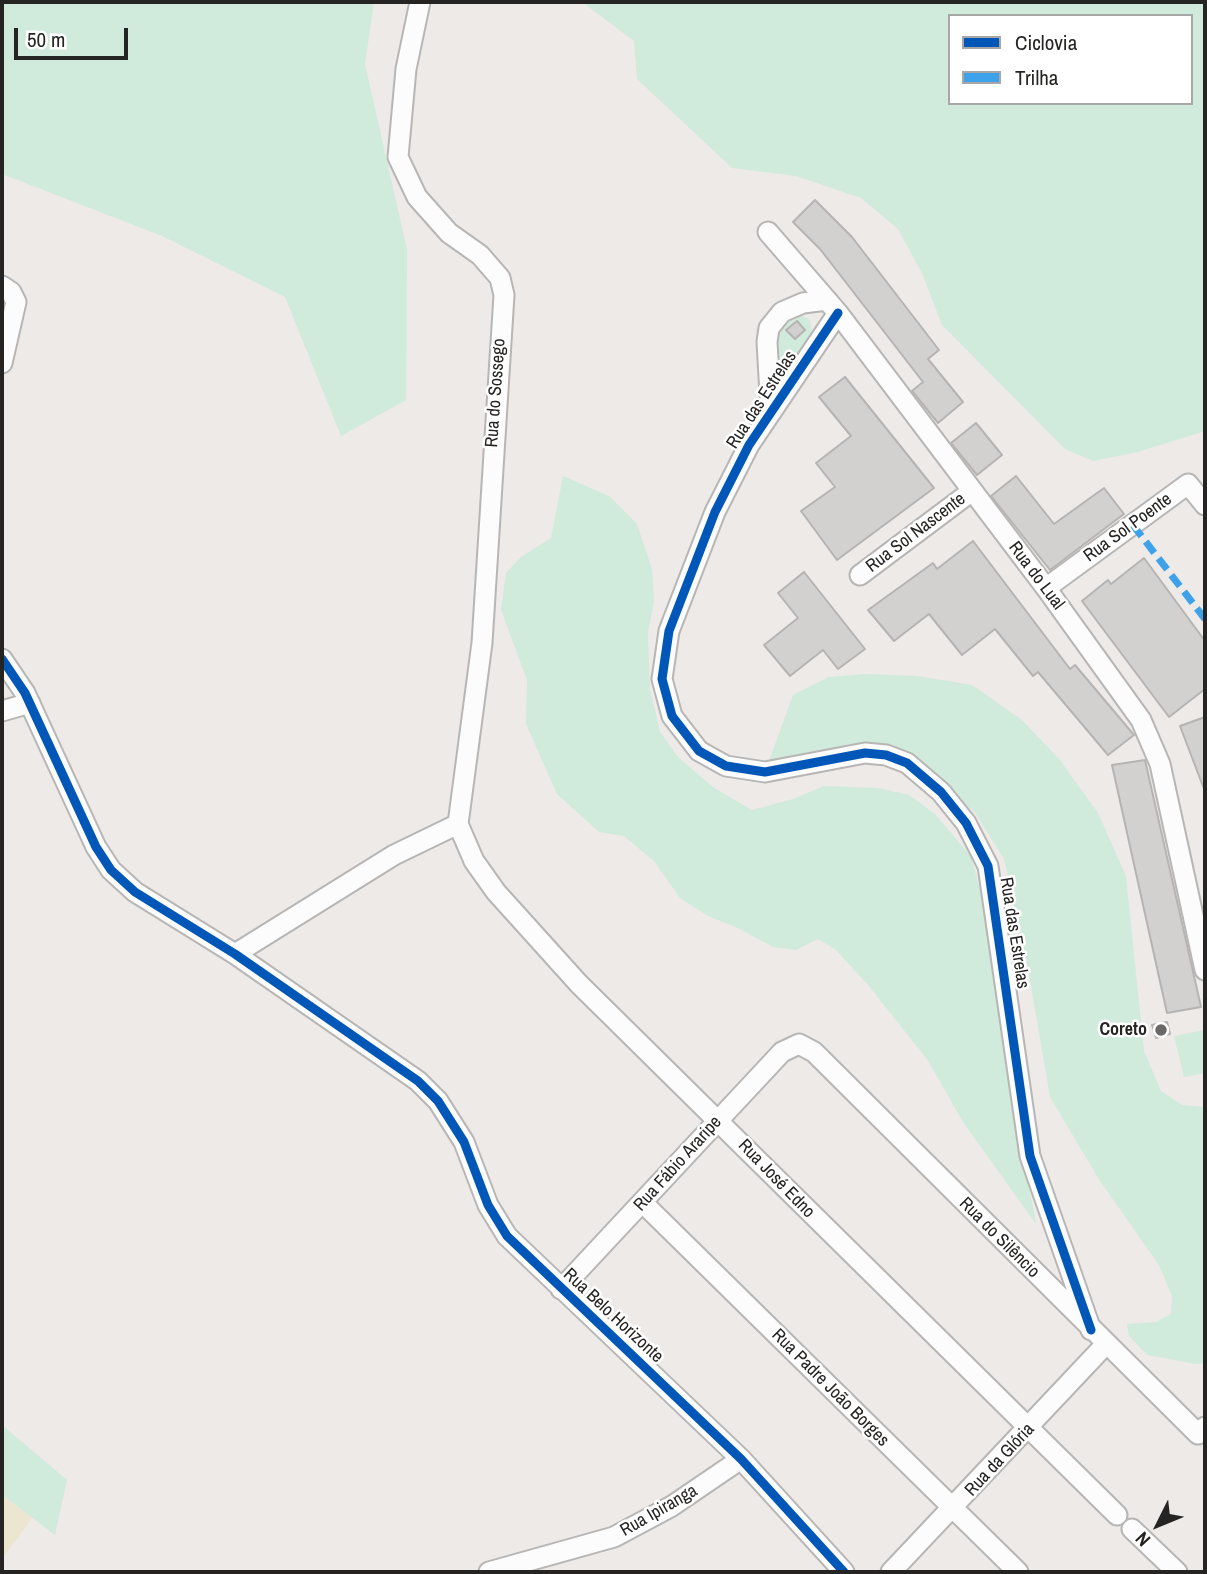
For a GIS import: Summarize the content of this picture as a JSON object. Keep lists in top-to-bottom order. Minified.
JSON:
{"streets":{"street":["Rua do Sossego","Rua das Estrelas","Rua Sol Poente","Rua Sol Nascente","Rua do Lual","Rua Fábio Araripe","Rua José Edno","Rua do Silêncio","Rua Belo Horizonte","Rua Padre João Borges","Rua da Glória","Rua Ipiranga"]},"crossings":[["Rua do Sossego","Rua José Edno"],["Rua das Estrelas","Rua do Lual"],["Rua das Estrelas","Rua do Silêncio"],["Rua das Estrelas","Rua da Glória"],["Rua Sol Poente","Rua do Lual"],["Rua Sol Nascente","Rua do Lual"],["Rua Fábio Araripe","Rua José Edno"],["Rua Fábio Araripe","Rua do Silêncio"],["Rua Fábio Araripe","Rua Belo Horizonte"],["Rua Fábio Araripe","Rua Padre João Borges"],["Rua José Edno","Rua da Glória"],["Rua do Silêncio","Rua da Glória"],["Rua Belo Horizonte","Rua Ipiranga"],["Rua Padre João Borges","Rua da Glória"]],"places":["Coreto"],"legend":["Ciclovia","Trilha"],"scale_bar":"50 m","north":"bottom left"}
